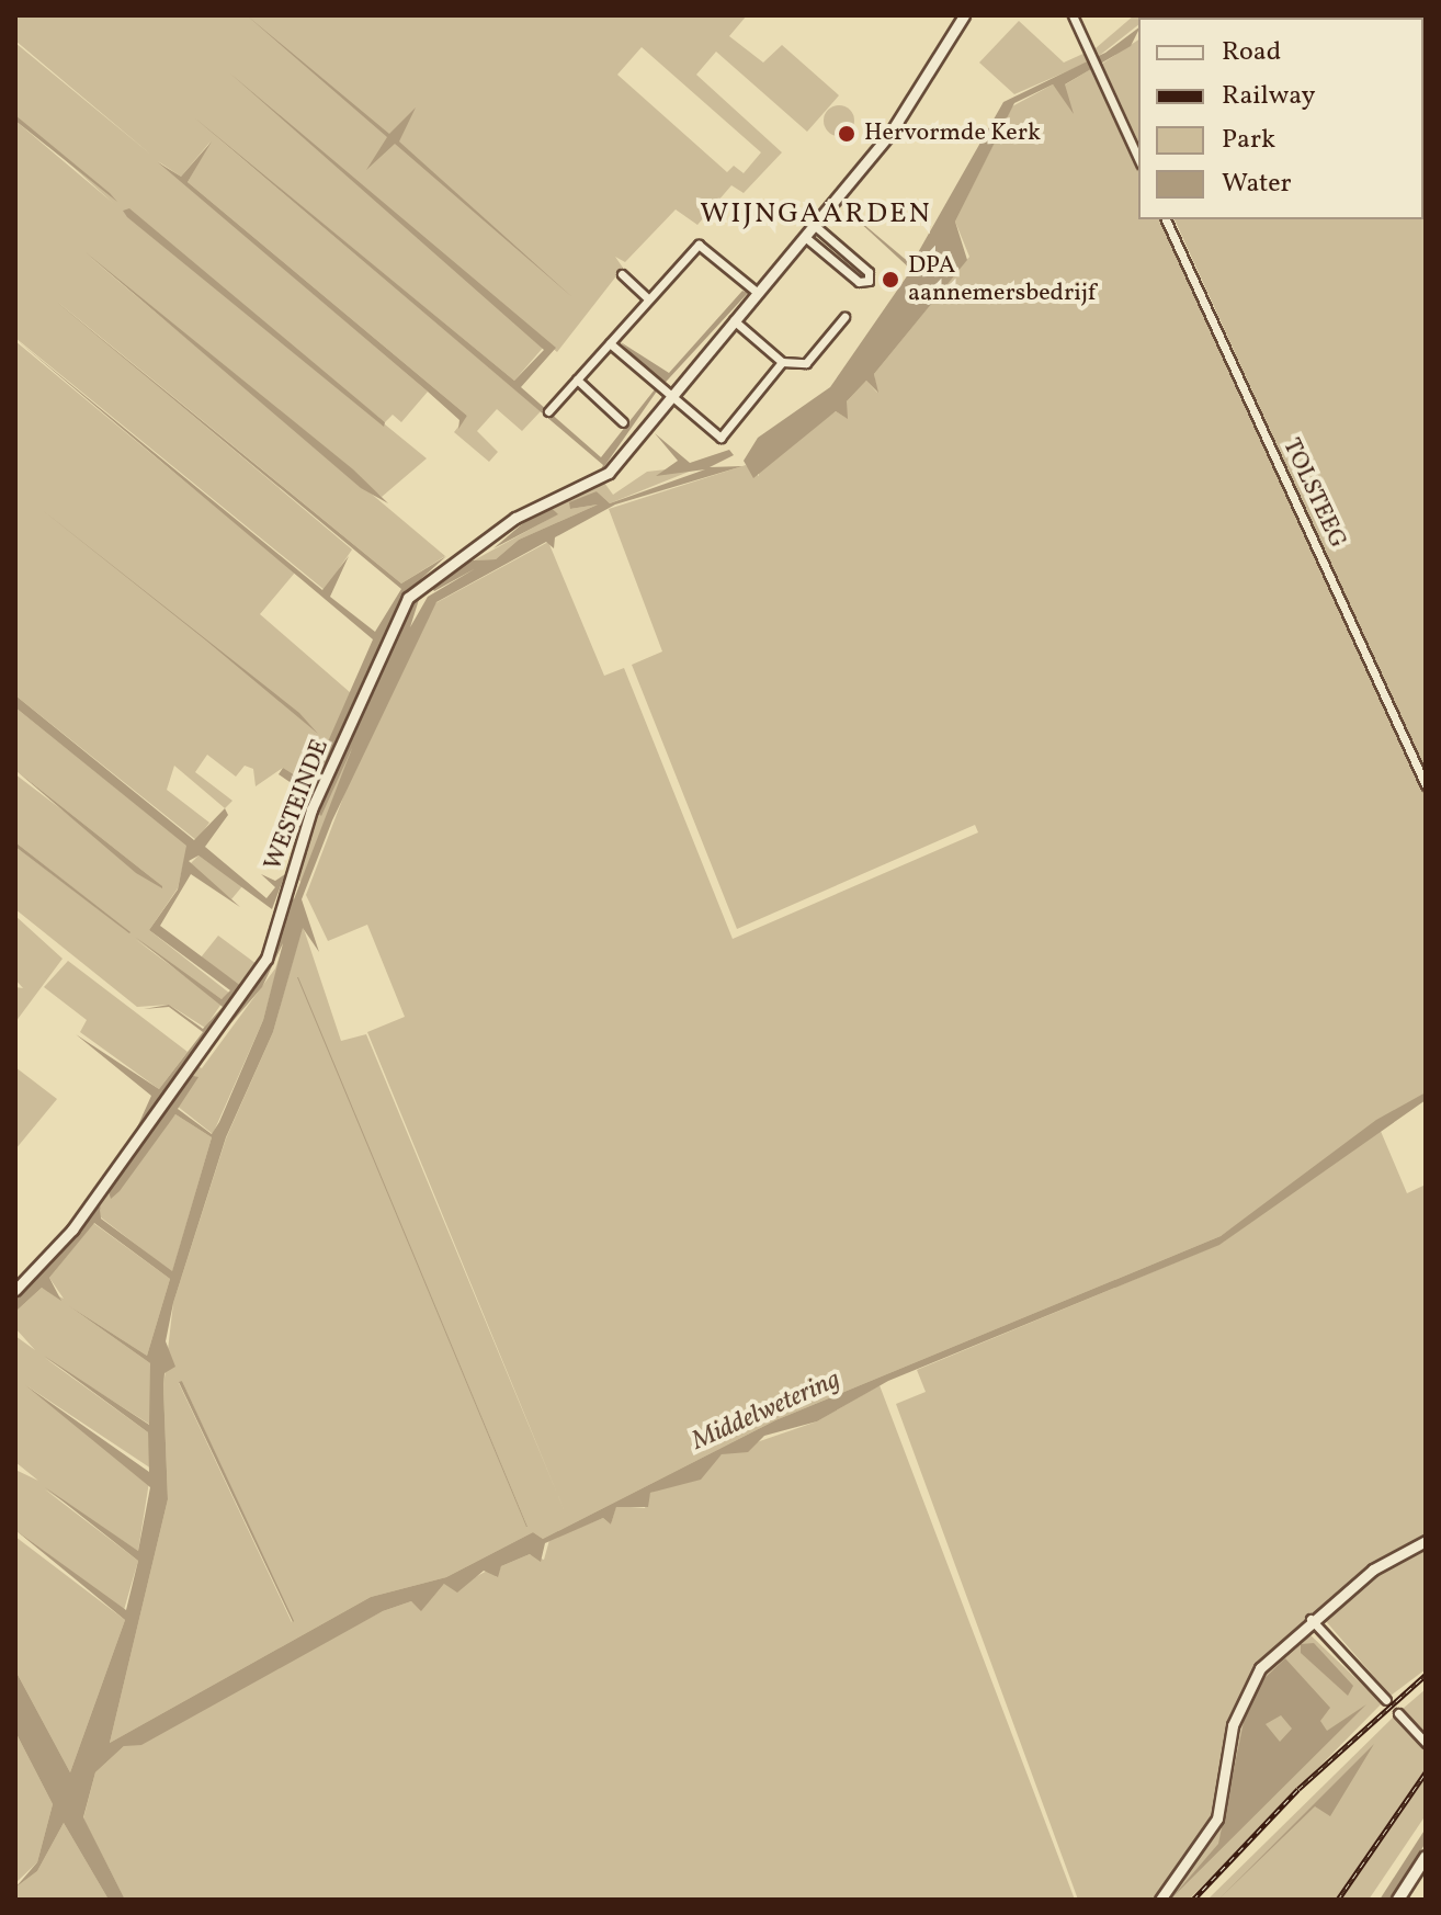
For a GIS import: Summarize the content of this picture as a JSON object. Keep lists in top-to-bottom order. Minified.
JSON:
{"streets":{"street":["TOLSTEEG","WESTEINDE"]},"districts":["WIJNGAARDEN"],"water":["Middelwetering"],"places":["Hervormde Kerk","DPA aannemersbedrijf"],"legend":["Road","Railway","Park","Water"]}
